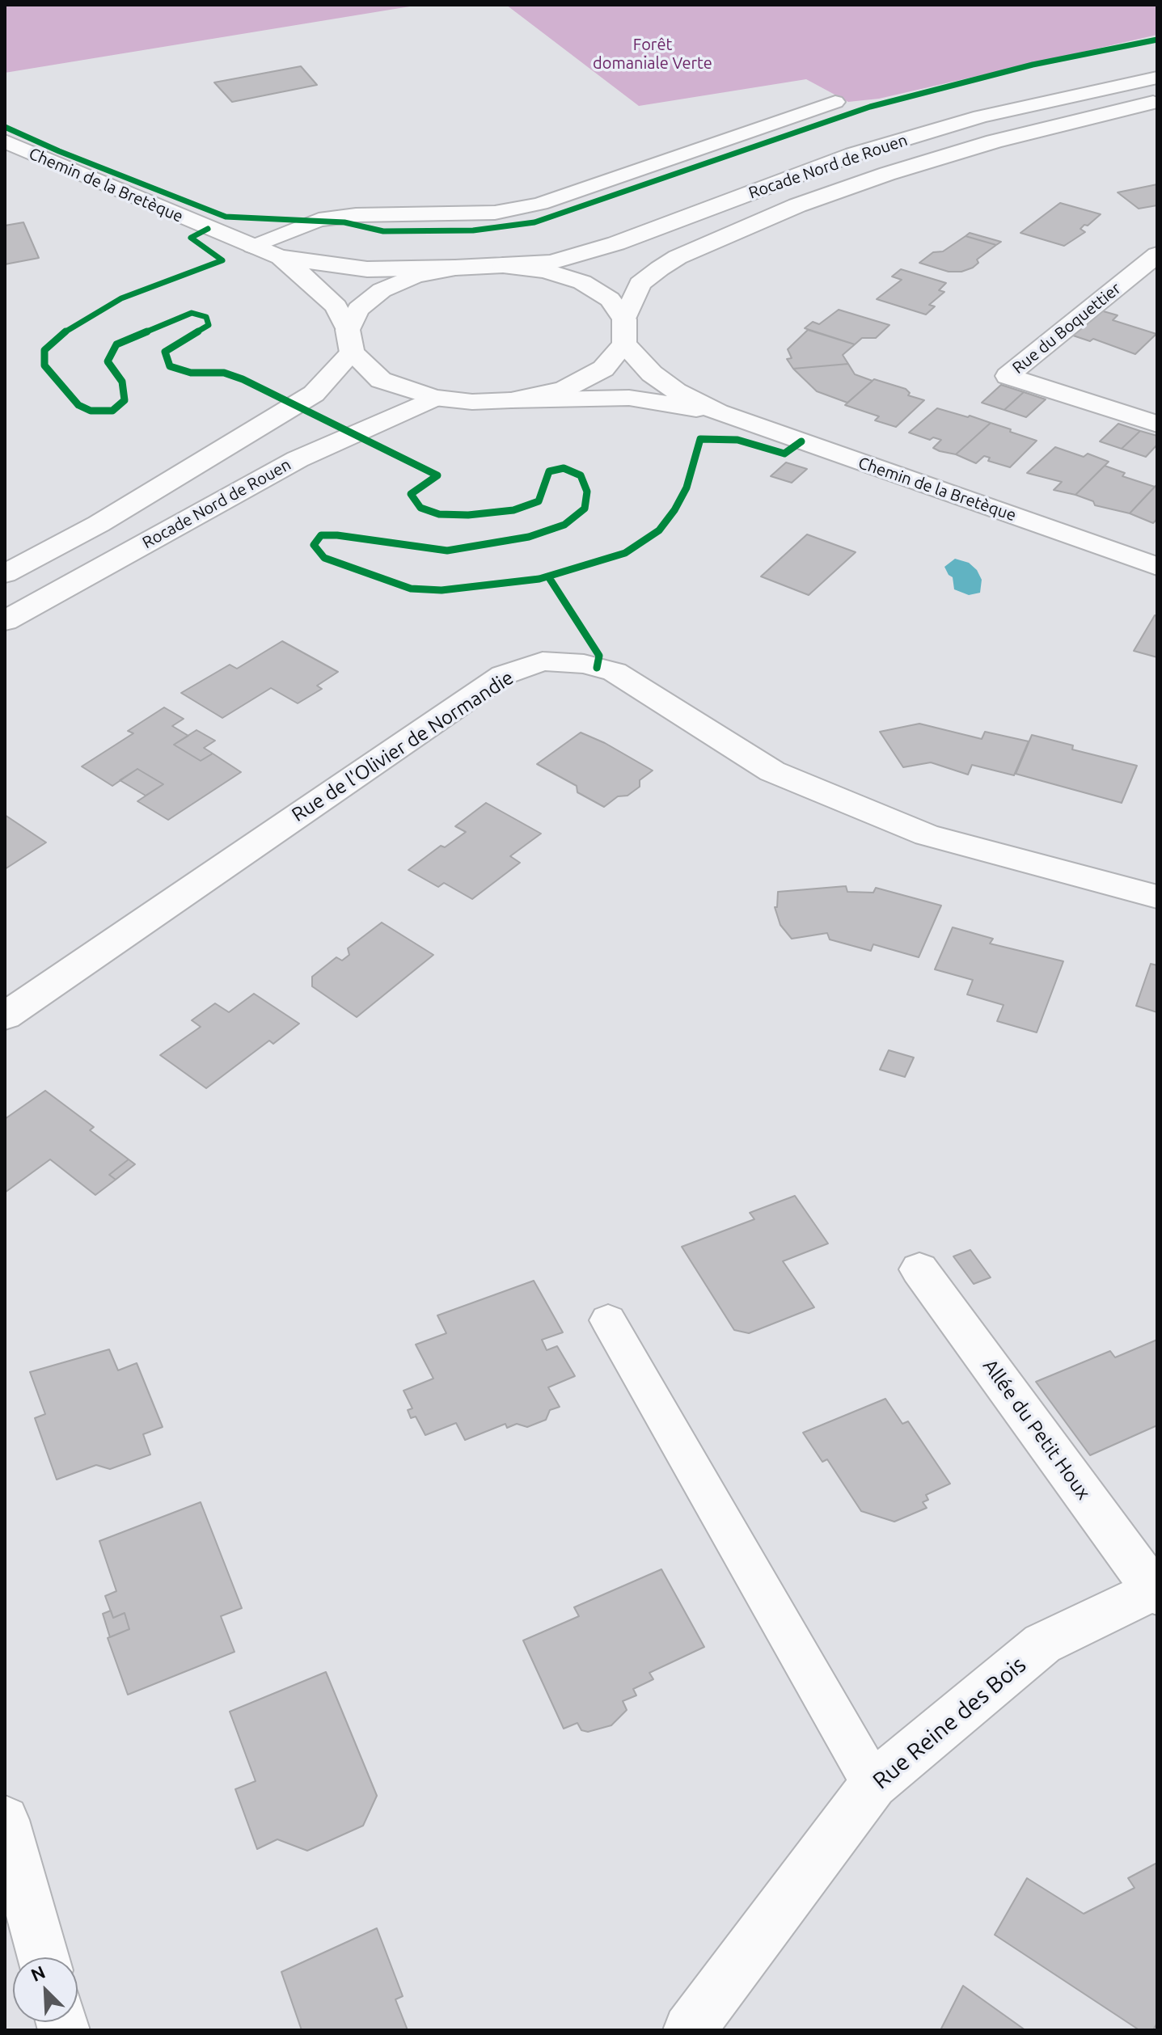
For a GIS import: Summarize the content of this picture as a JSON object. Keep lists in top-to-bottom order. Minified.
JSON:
{"streets":{"main road":["Rocade Nord de Rouen","Chemin de la Bretèque","Rue du Boquettier","Rue de l'Olivier de Normandie","Allée du Petit Houx","Rue Reine des Bois"]},"crossings":[["Rocade Nord de Rouen","Chemin de la Bretèque"],["Allée du Petit Houx","Rue Reine des Bois"]],"parks":["Forêt domaniale Verte"],"north":"top left"}
